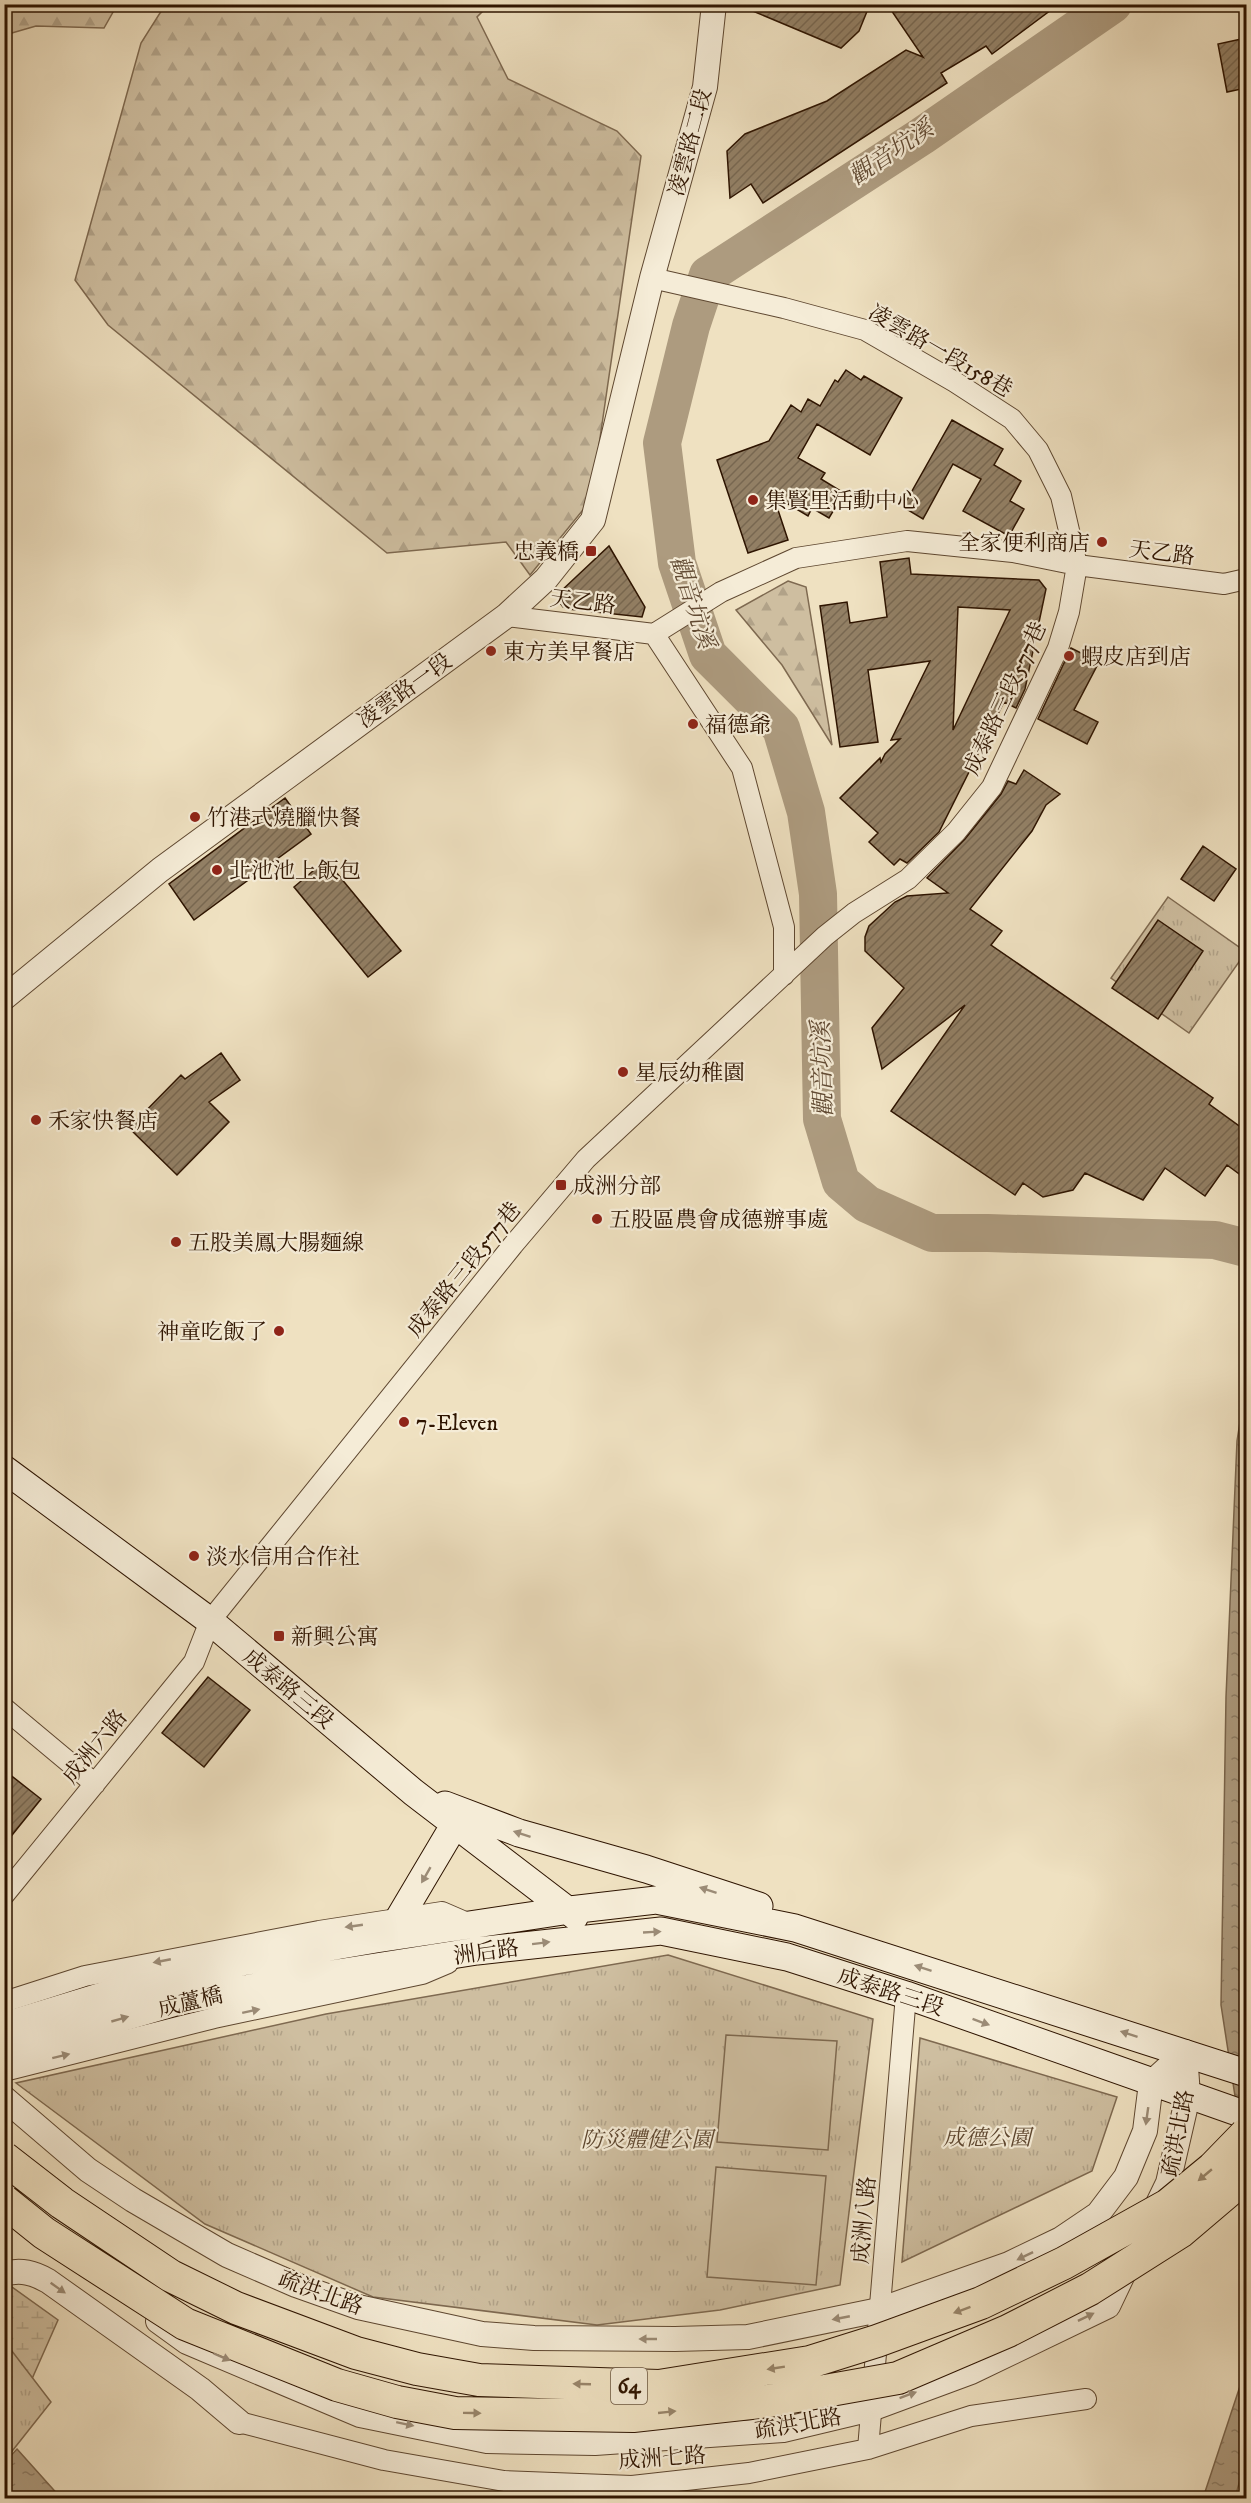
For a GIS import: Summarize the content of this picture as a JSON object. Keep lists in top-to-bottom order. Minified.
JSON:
{"streets":{"highway":["64"],"main road":["成泰路三段","洲后路","成蘆橋"],"street":["凌雲路二段","凌雲路一段158巷","天乙路","凌雲路一段","成泰路三段577巷","成洲六路","疏洪北路","成洲八路","成洲七路"]},"crossings":[["凌雲路二段","凌雲路一段158巷"],["凌雲路二段","凌雲路一段"],["凌雲路一段158巷","凌雲路一段"],["凌雲路一段158巷","成泰路三段577巷"],["天乙路","凌雲路一段"],["天乙路","成泰路三段577巷"],["成泰路三段577巷","成泰路三段"],["成泰路三段577巷","成洲六路"],["成泰路三段","成洲六路"],["成泰路三段","洲后路"],["成泰路三段","疏洪北路"],["成泰路三段","成洲八路"],["洲后路","成蘆橋"],["疏洪北路","成洲八路"],["疏洪北路","64"],["成洲八路","成洲七路"]],"water":["觀音坑溪"],"parks":["成德公園","防災體健公園"],"places":{"other":["集賢里活動中心","全家便利商店","東方美早餐店","蝦皮店到店","福德爺","竹港式燒臘快餐","北池池上飯包","星辰幼稚園","禾家快餐店","五股區農會成德辦事處","五股美鳳大腸麵線","神童吃飯了","7-Eleven","淡水信用合作社"],"transit":["忠義橋","成洲分部","新興公寓"]}}
